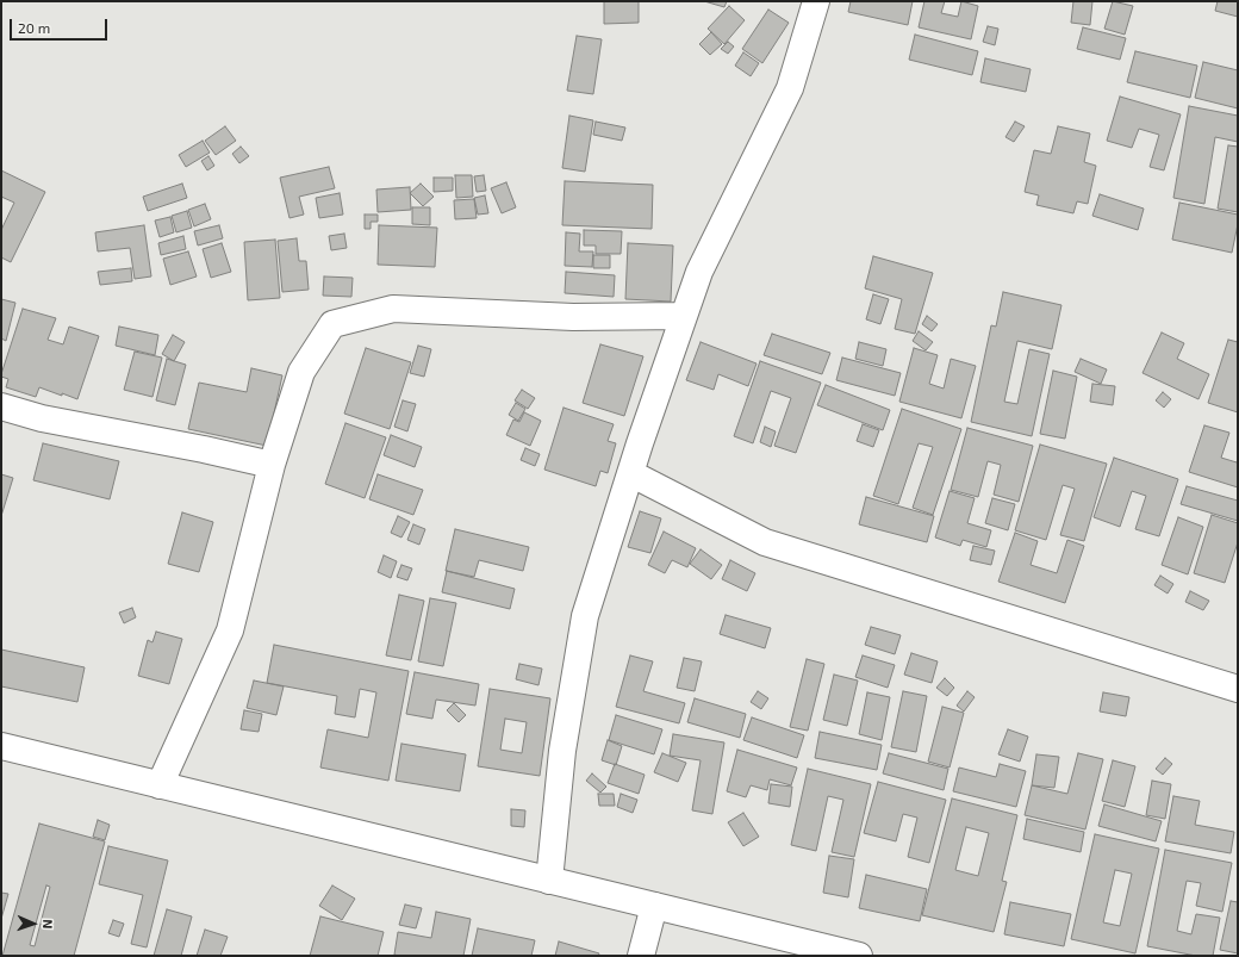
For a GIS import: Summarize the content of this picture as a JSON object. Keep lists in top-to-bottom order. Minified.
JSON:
{"scale_bar":"20 m","north":"right"}
